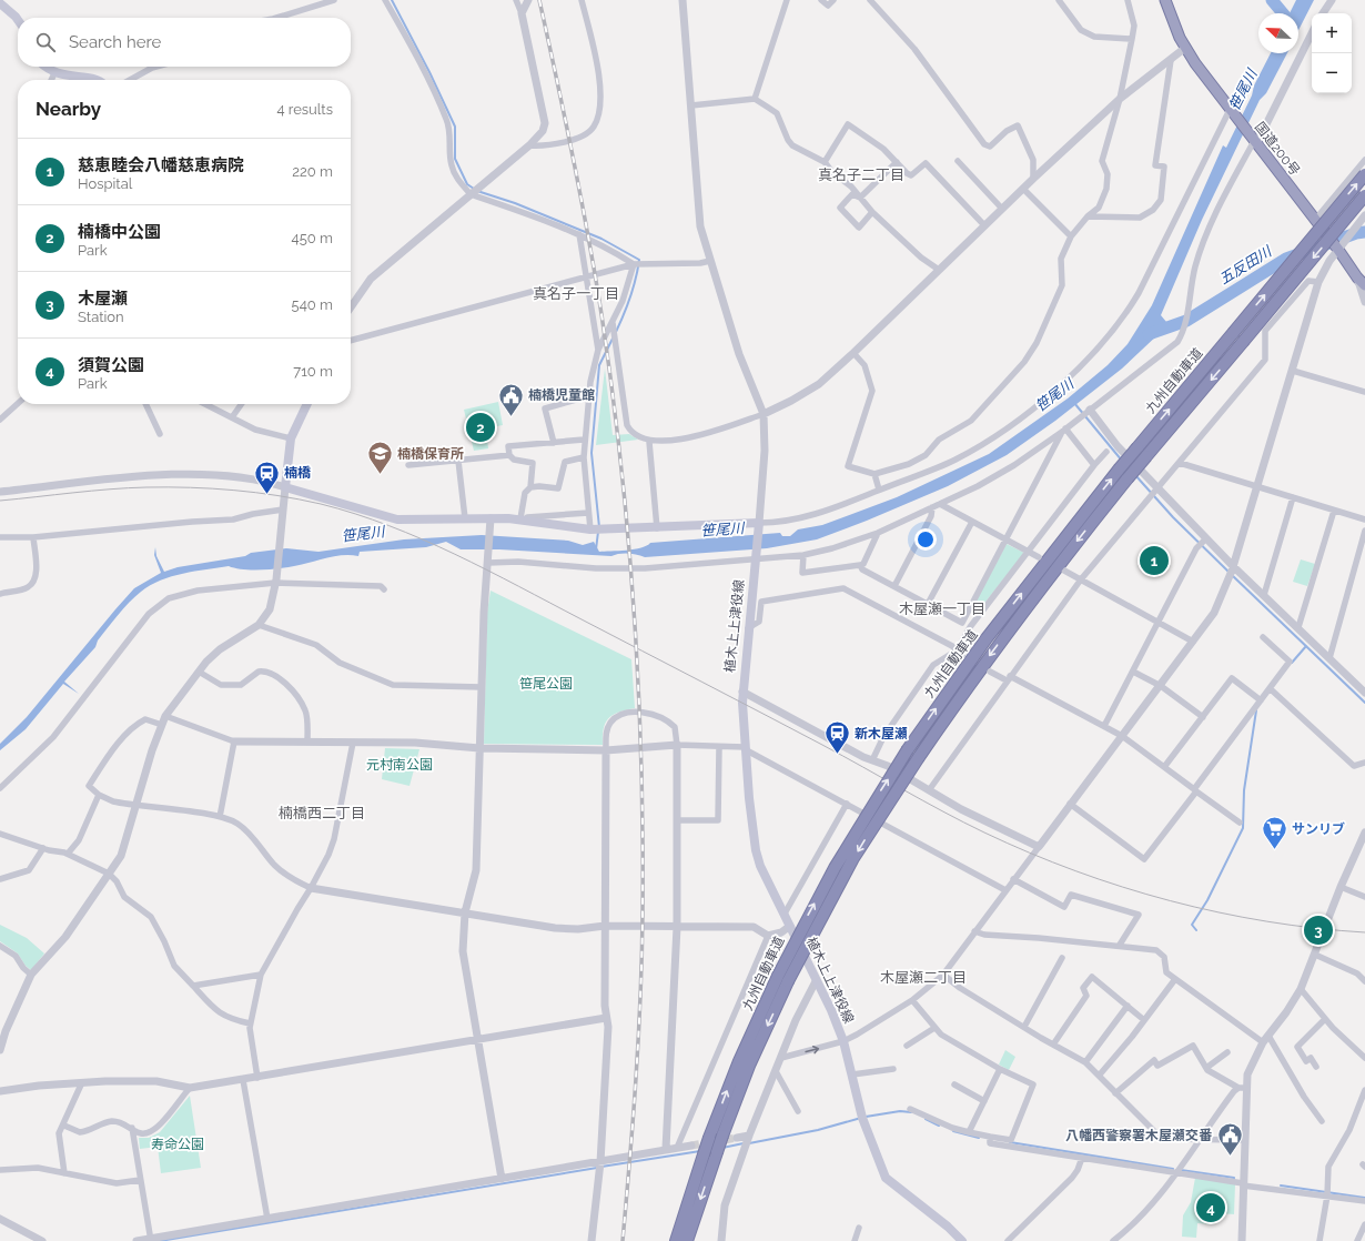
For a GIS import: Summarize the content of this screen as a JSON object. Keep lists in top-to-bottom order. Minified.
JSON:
{"streets":{"highway":["国道200号","九州自動車道"],"main road":["植木上上津役線"]},"districts":["真名子二丁目","真名子一丁目","木屋瀬一丁目","楠橋西二丁目","木屋瀬二丁目"],"water":["笹尾川","五反田川"],"parks":["笹尾公園","元村南公園","寿命公園"],"places":{"public building":["楠橋児童館","八幡西警察署木屋瀬交番"],"school or university":["楠橋保育所"],"station":["楠橋","新木屋瀬"],"supermarket":["サンリブ"]},"north":"top left","page":{"map_buttons":["+","−"],"search":"Search here","heading":["Nearby","4 results"],"list":[{"mark":"1","name":"慈恵睦会八幡慈恵病院","note":"Hospital","value":"220 m"},{"mark":"2","name":"楠橋中公園","note":"Park","value":"450 m"},{"mark":"3","name":"木屋瀬","note":"Station","value":"540 m"},{"mark":"4","name":"須賀公園","note":"Park","value":"710 m"}],"pins":["2","1","3","4"]}}
